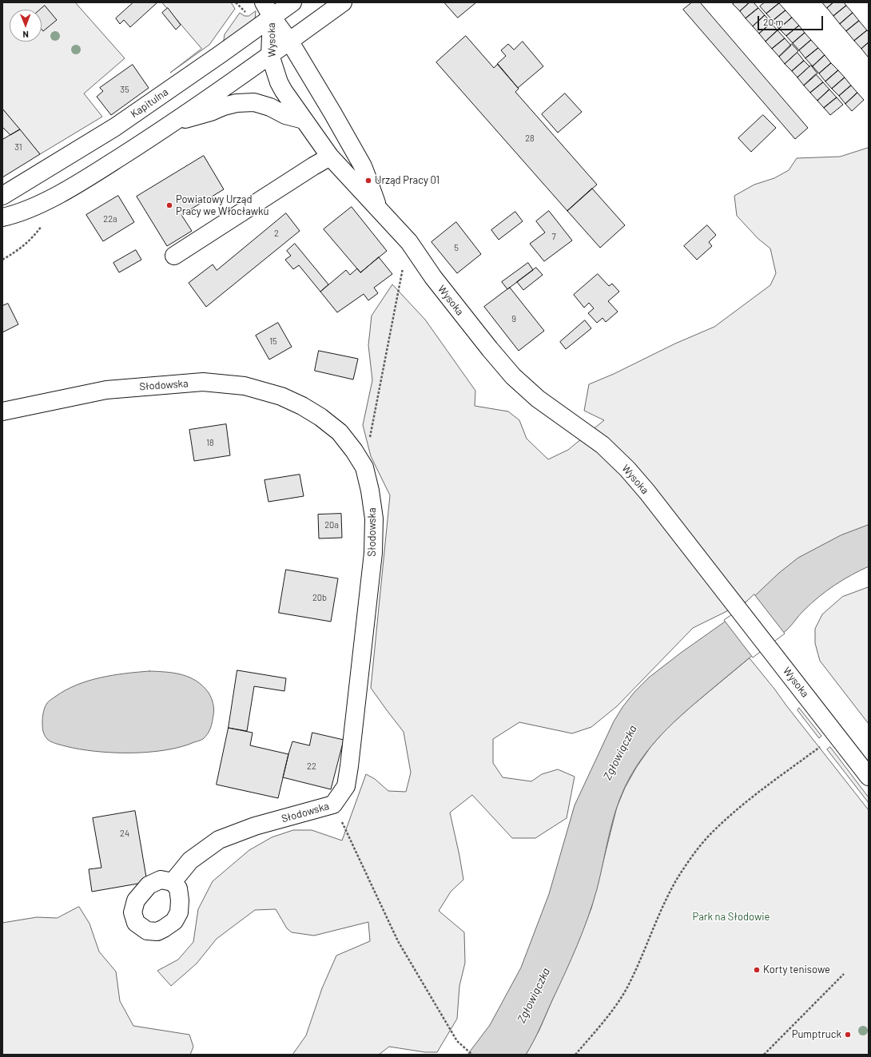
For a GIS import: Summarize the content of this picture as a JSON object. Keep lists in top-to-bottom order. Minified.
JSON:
{"streets":{"street":["Wysoka","Kapitulna","Słodowska"]},"crossings":[["Wysoka","Kapitulna"]],"water":["Zgłowiączka"],"parks":["Park na Słodowie"],"places":["Urząd Pracy 01","Powiatowy Urząd Pracy we Włocławku","Korty tenisowe","Pumptruck"],"house_numbers":["35","28","31","22a","2","7","5","9","15","18","20a","20b","22","24"],"scale_bar":"20 m","north":"bottom"}
